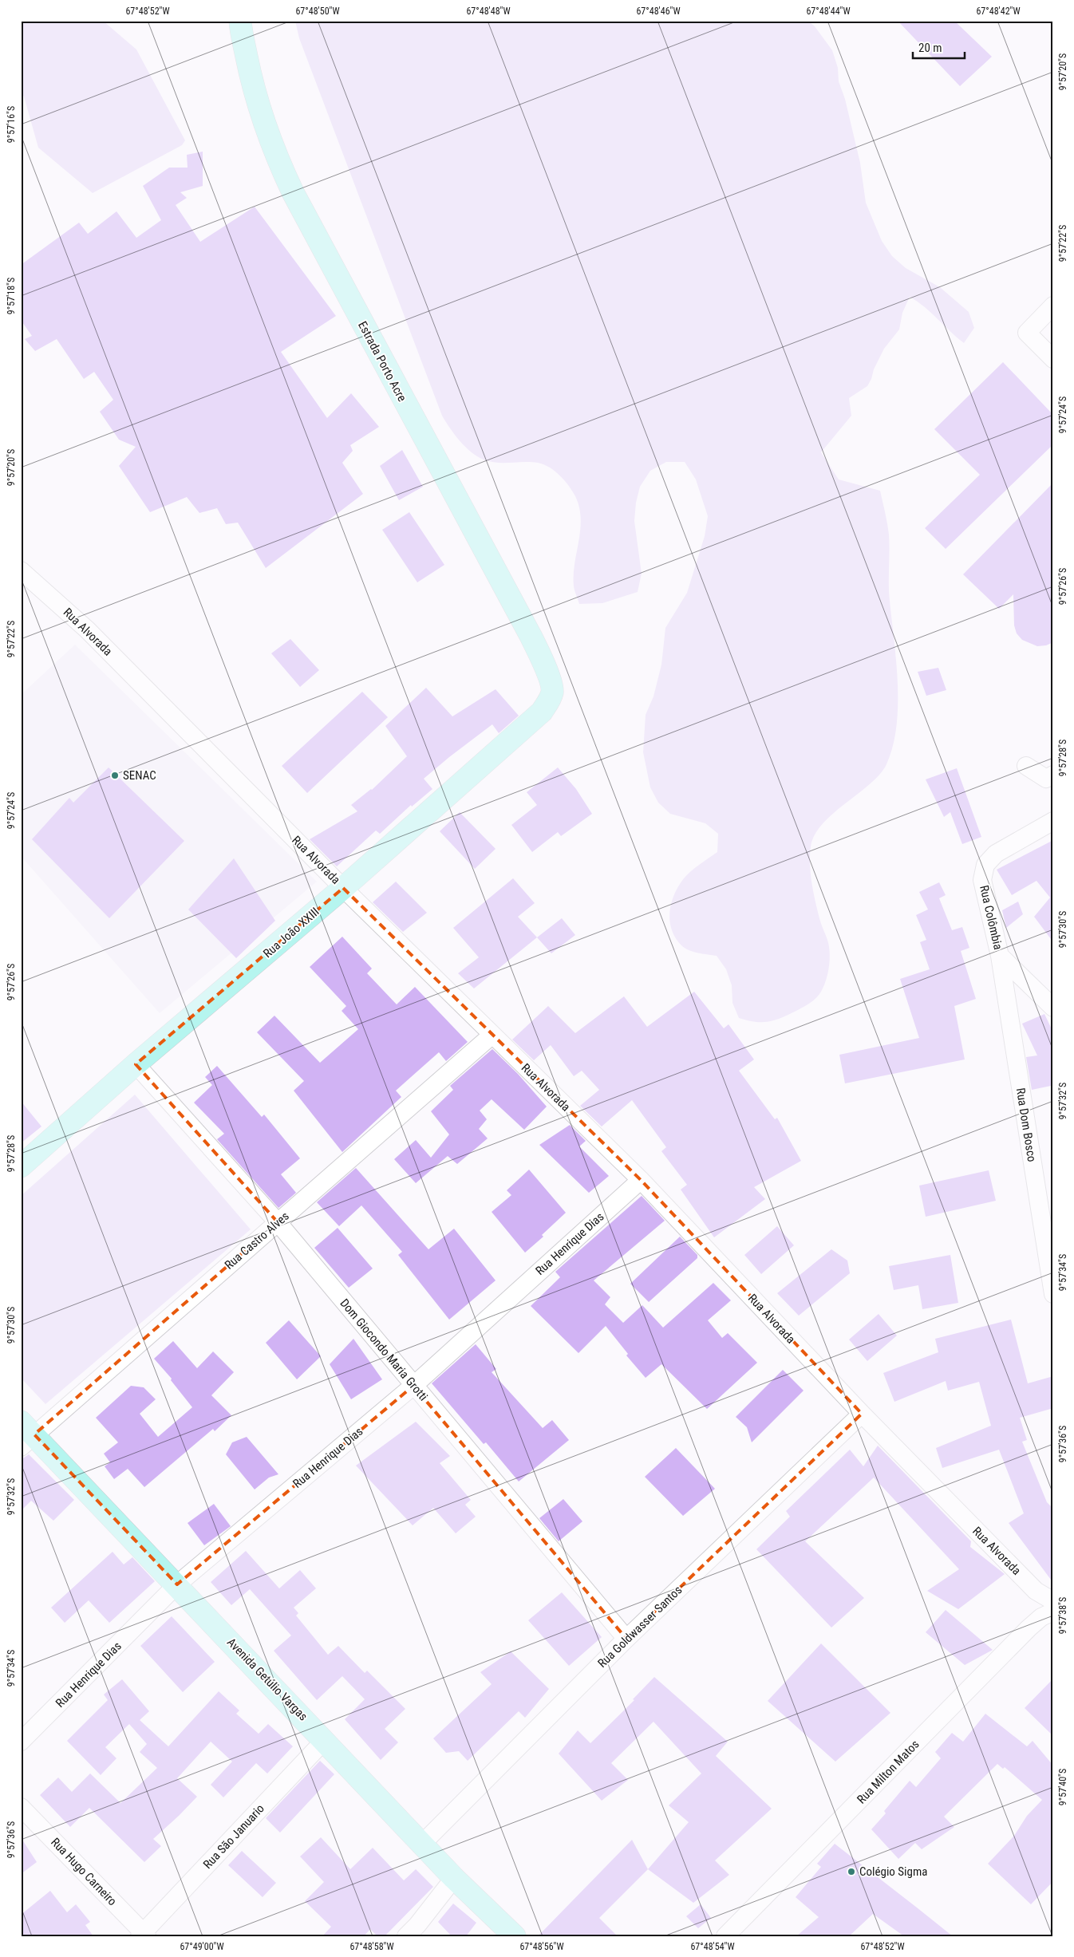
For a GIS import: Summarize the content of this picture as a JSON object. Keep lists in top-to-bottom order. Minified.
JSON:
{"streets":{"street":["Estrada Porto Acre","Rua Alvorada","Rua Colômbia","Rua João XXIII","Rua Dom Bosco","Rua Castro Alves","Rua Henrique Dias","Dom Giocondo Maria Grotti","Rua Goldwasser Santos","Avenida Getúlio Vargas","Rua Milton Matos","Rua São Januario","Rua Hugo Carneiro"]},"crossings":[["Estrada Porto Acre","Rua João XXIII"],["Rua Alvorada","Rua João XXIII"],["Rua Alvorada","Rua Castro Alves"],["Rua Alvorada","Rua Henrique Dias"],["Rua Alvorada","Rua Goldwasser Santos"],["Rua Colômbia","Rua Dom Bosco"],["Rua João XXIII","Dom Giocondo Maria Grotti"],["Rua Castro Alves","Dom Giocondo Maria Grotti"],["Rua Castro Alves","Avenida Getúlio Vargas"],["Rua Henrique Dias","Dom Giocondo Maria Grotti"],["Rua Henrique Dias","Avenida Getúlio Vargas"],["Dom Giocondo Maria Grotti","Rua Goldwasser Santos"],["Rua Goldwasser Santos","Avenida Getúlio Vargas"],["Avenida Getúlio Vargas","Rua São Januario"],["Rua São Januario","Rua Hugo Carneiro"]],"places":["SENAC","Colégio Sigma"],"scale_bar":"20 m","coordinates":["67°48'52\"W","67°48'50\"W","67°48'48\"W","67°48'46\"W","67°48'44\"W","67°48'42\"W","9°57'20\"S","9°57'16\"S","9°57'22\"S","9°57'18\"S","9°57'24\"S","9°57'26\"S","9°57'28\"S","9°57'30\"S","9°57'32\"S","9°57'34\"S","9°57'36\"S","9°57'38\"S","9°57'40\"S","67°49'00\"W","67°48'58\"W","67°48'56\"W","67°48'54\"W"]}
